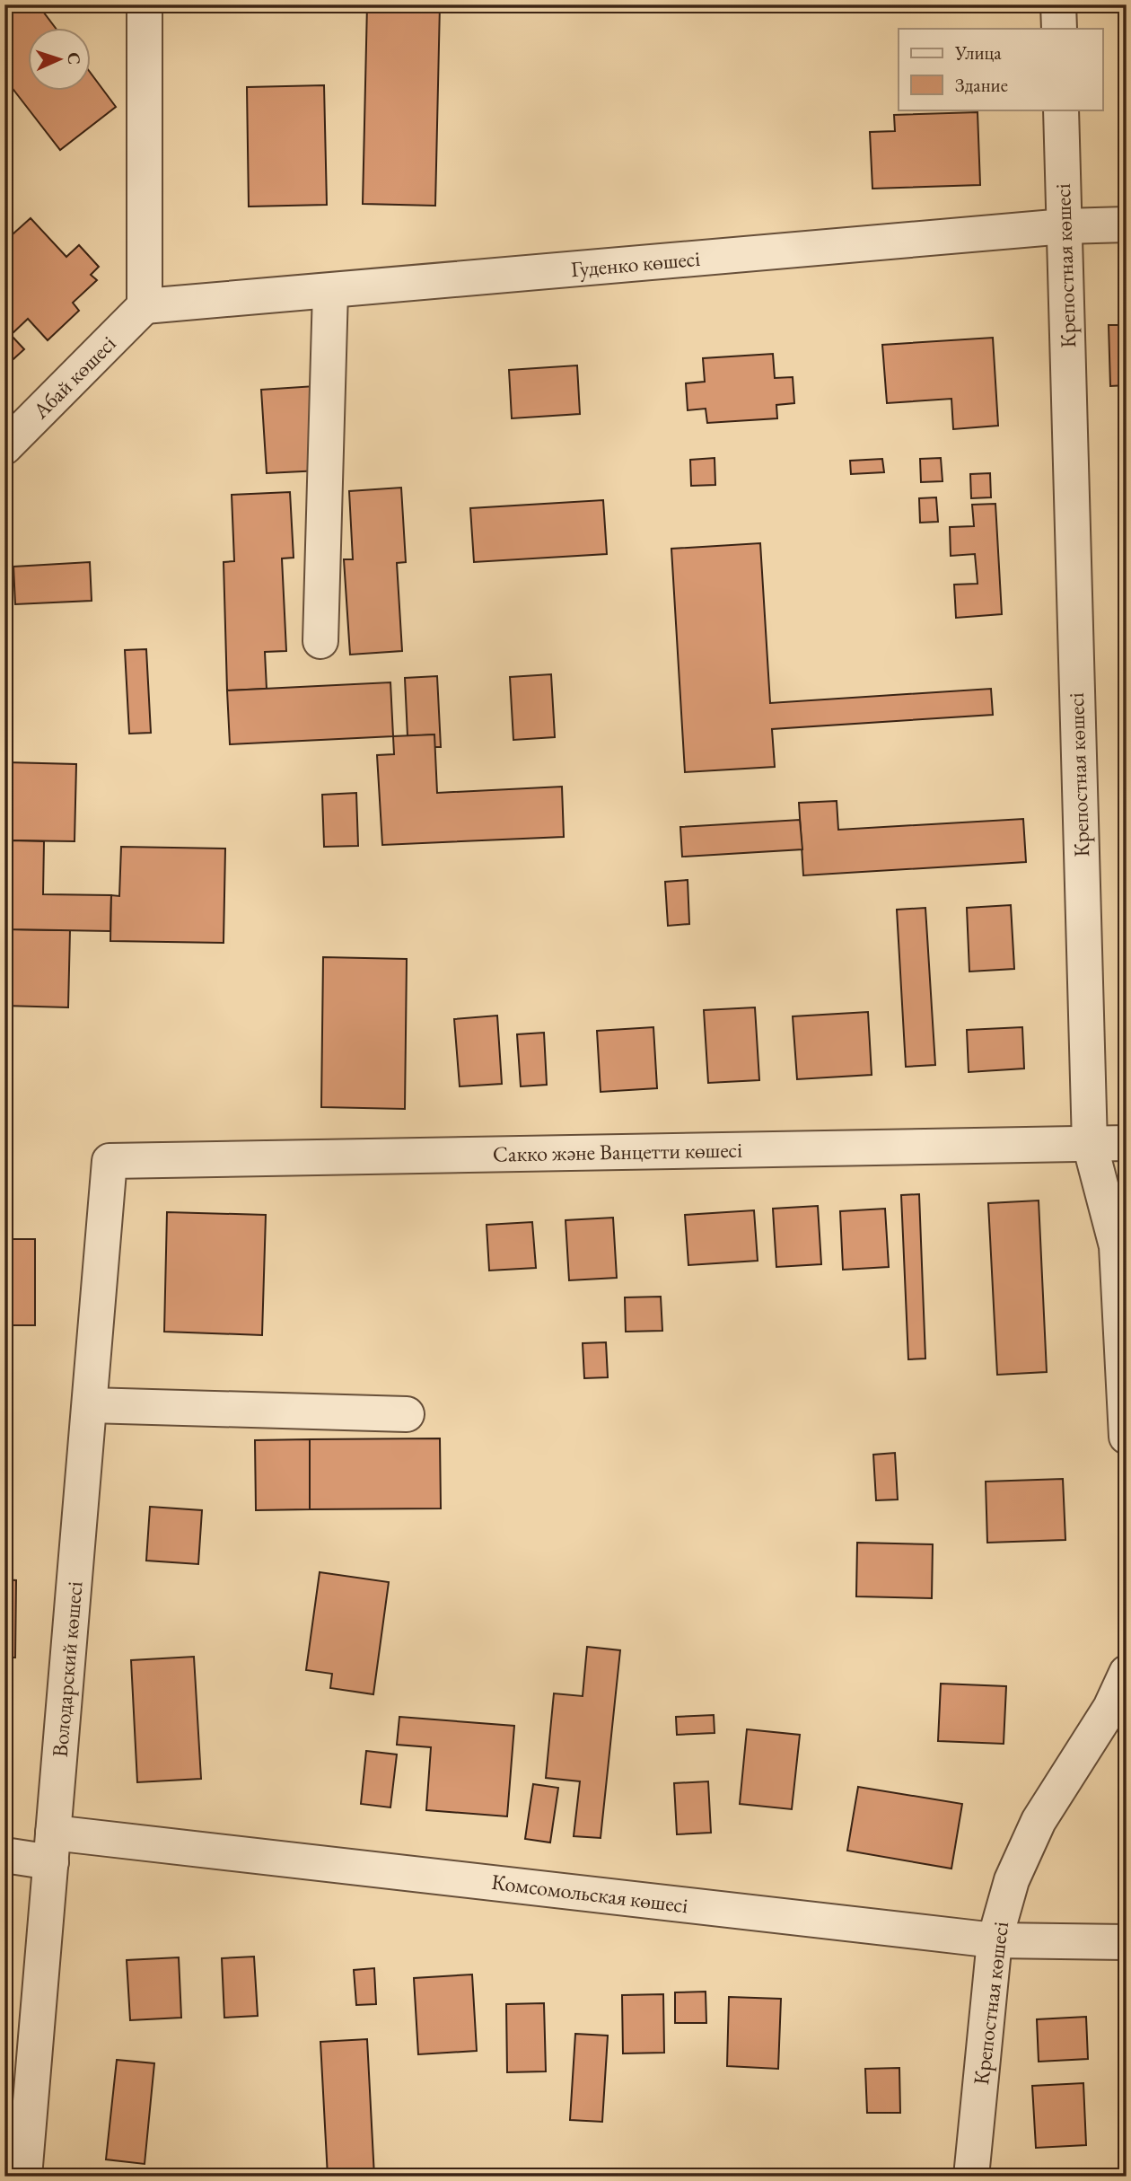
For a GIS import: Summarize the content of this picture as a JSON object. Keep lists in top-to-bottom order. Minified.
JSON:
{"streets":{"street":["Гуденко көшесі","Крепостная көшесі","Абай көшесі","Сакко және Ванцетти көшесі","Володарский көшесі","Комсомольская көшесі"]},"crossings":[["Гуденко көшесі","Крепостная көшесі"],["Гуденко көшесі","Абай көшесі"],["Крепостная көшесі","Сакко және Ванцетти көшесі"],["Крепостная көшесі","Комсомольская көшесі"],["Сакко және Ванцетти көшесі","Володарский көшесі"],["Володарский көшесі","Комсомольская көшесі"]],"legend":["Улица","Здание"],"north":"right"}
